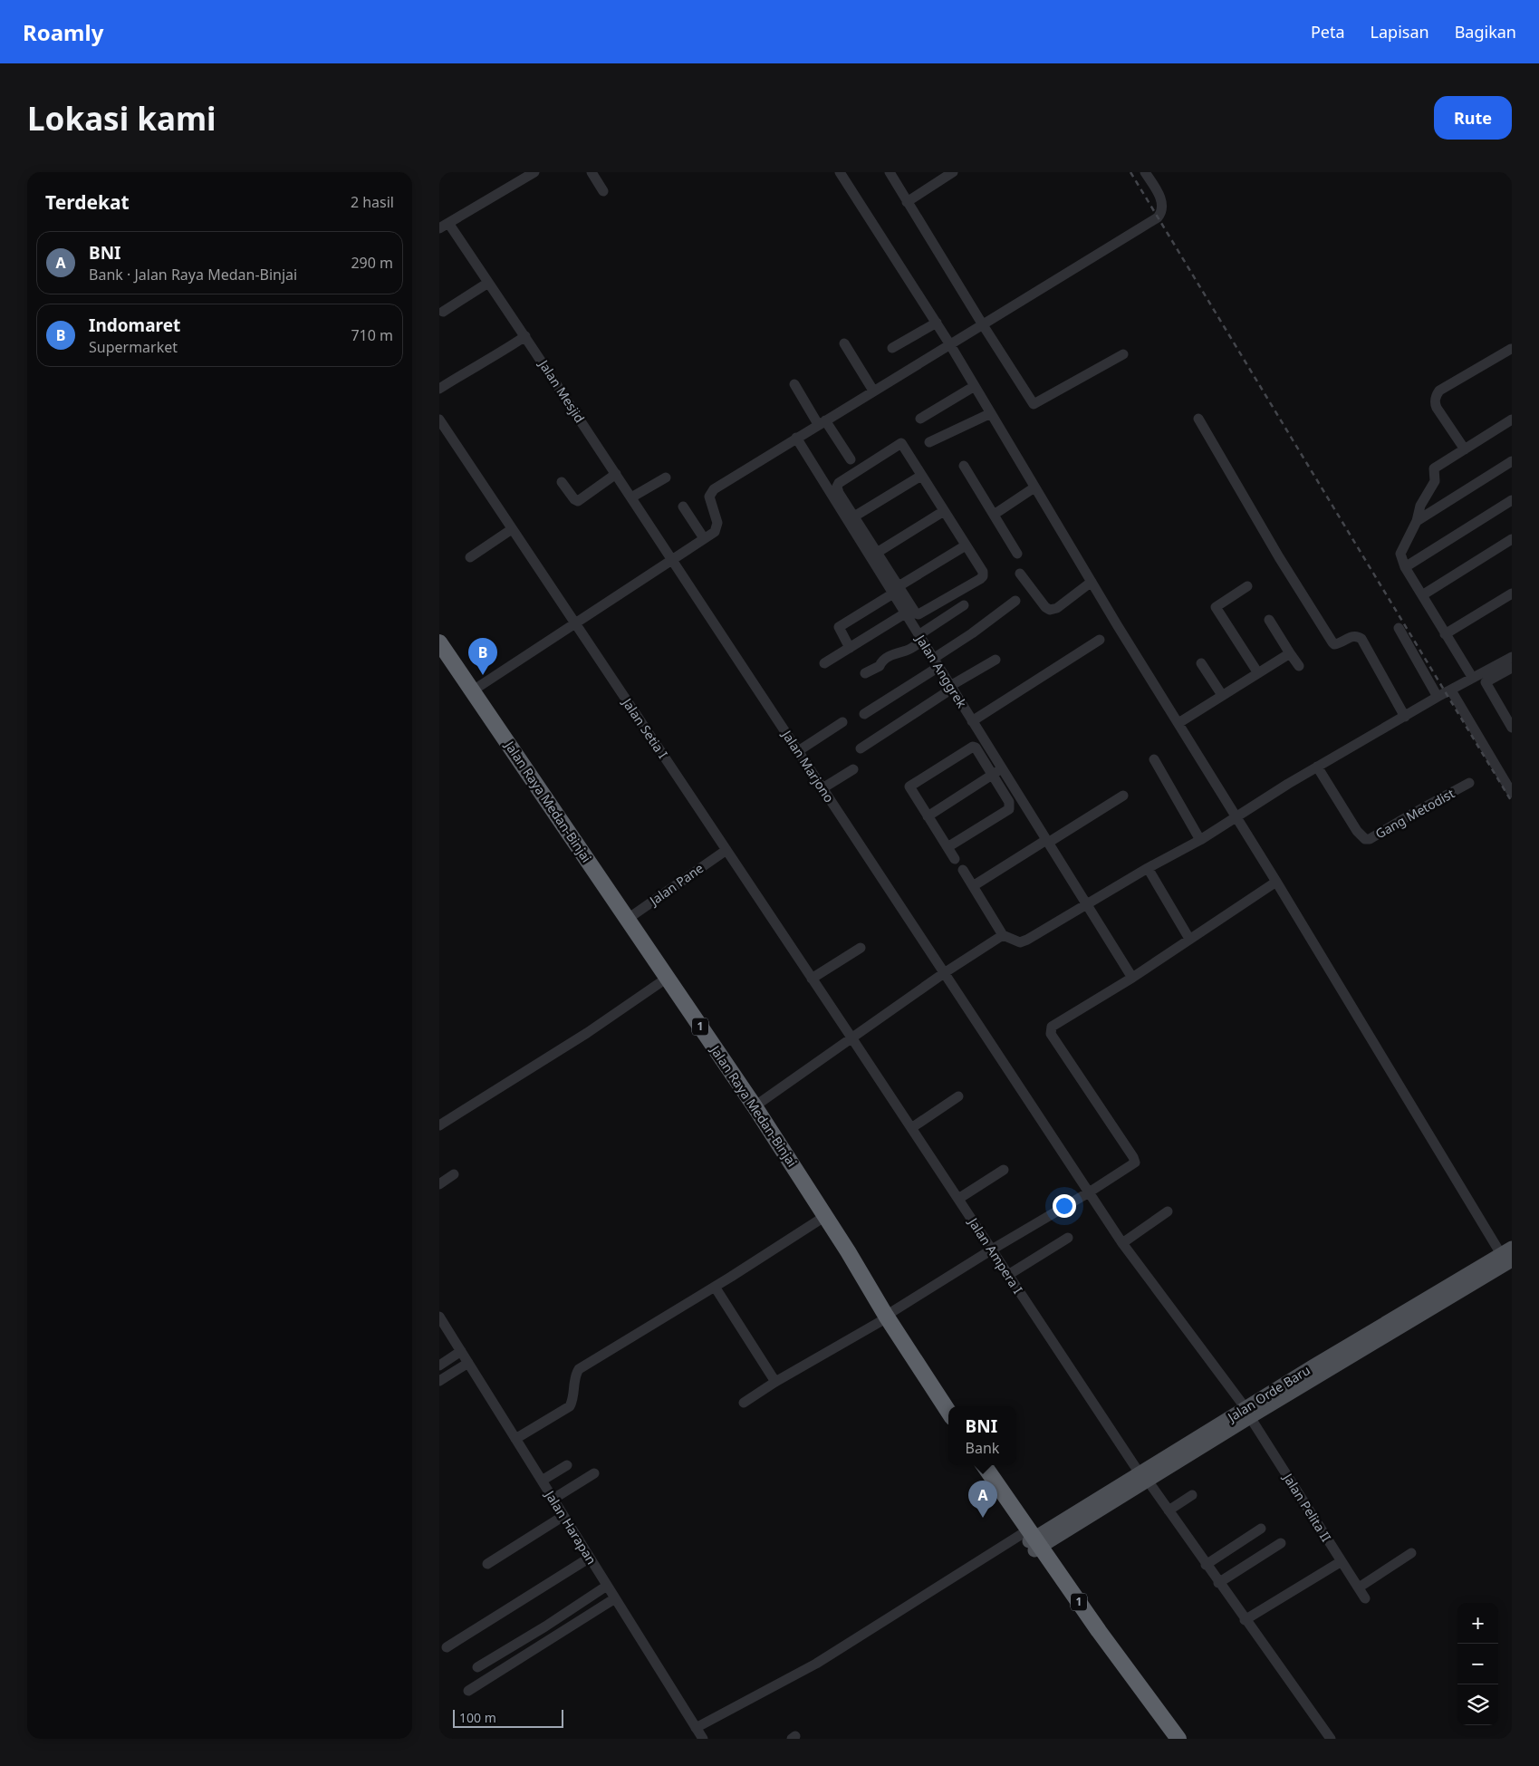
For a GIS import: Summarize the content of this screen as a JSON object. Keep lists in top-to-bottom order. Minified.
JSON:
{"streets":{"highway":["Jalan Raya Medan-Binjai","1"],"main road":["Jalan Orde Baru"],"street":["Jalan Mesjid","Jalan Anggrek","Jalan Setia I","Jalan Marjono","Gang Metodist","Jalan Pane","Jalan Ampera I","Jalan Pelita II","Jalan Harapan"]},"crossings":[["Jalan Mesjid","Jalan Marjono"],["Jalan Setia I","Jalan Pane"],["Jalan Setia I","Jalan Ampera I"],["Jalan Marjono","Jalan Pelita II"],["Jalan Raya Medan-Binjai","Jalan Pane"],["1","Jalan Orde Baru"],["Jalan Ampera I","Jalan Orde Baru"],["Jalan Orde Baru","Jalan Pelita II"]],"scale_bar":"100 m","page":{"header":"Roamly","nav":["Peta","Lapisan","Bagikan"],"buttons":"Rute","title":"Lokasi kami","heading":["Terdekat","2 hasil"],"list":[{"mark":"A","name":"BNI","note":"Bank · Jalan Raya Medan-Binjai","value":"290 m"},{"mark":"B","name":"Indomaret","note":"Supermarket","value":"710 m"}],"pins":["B","A"],"popup":["BNI","Bank"],"map_buttons":["+","−"],"scale":"100 m"}}
